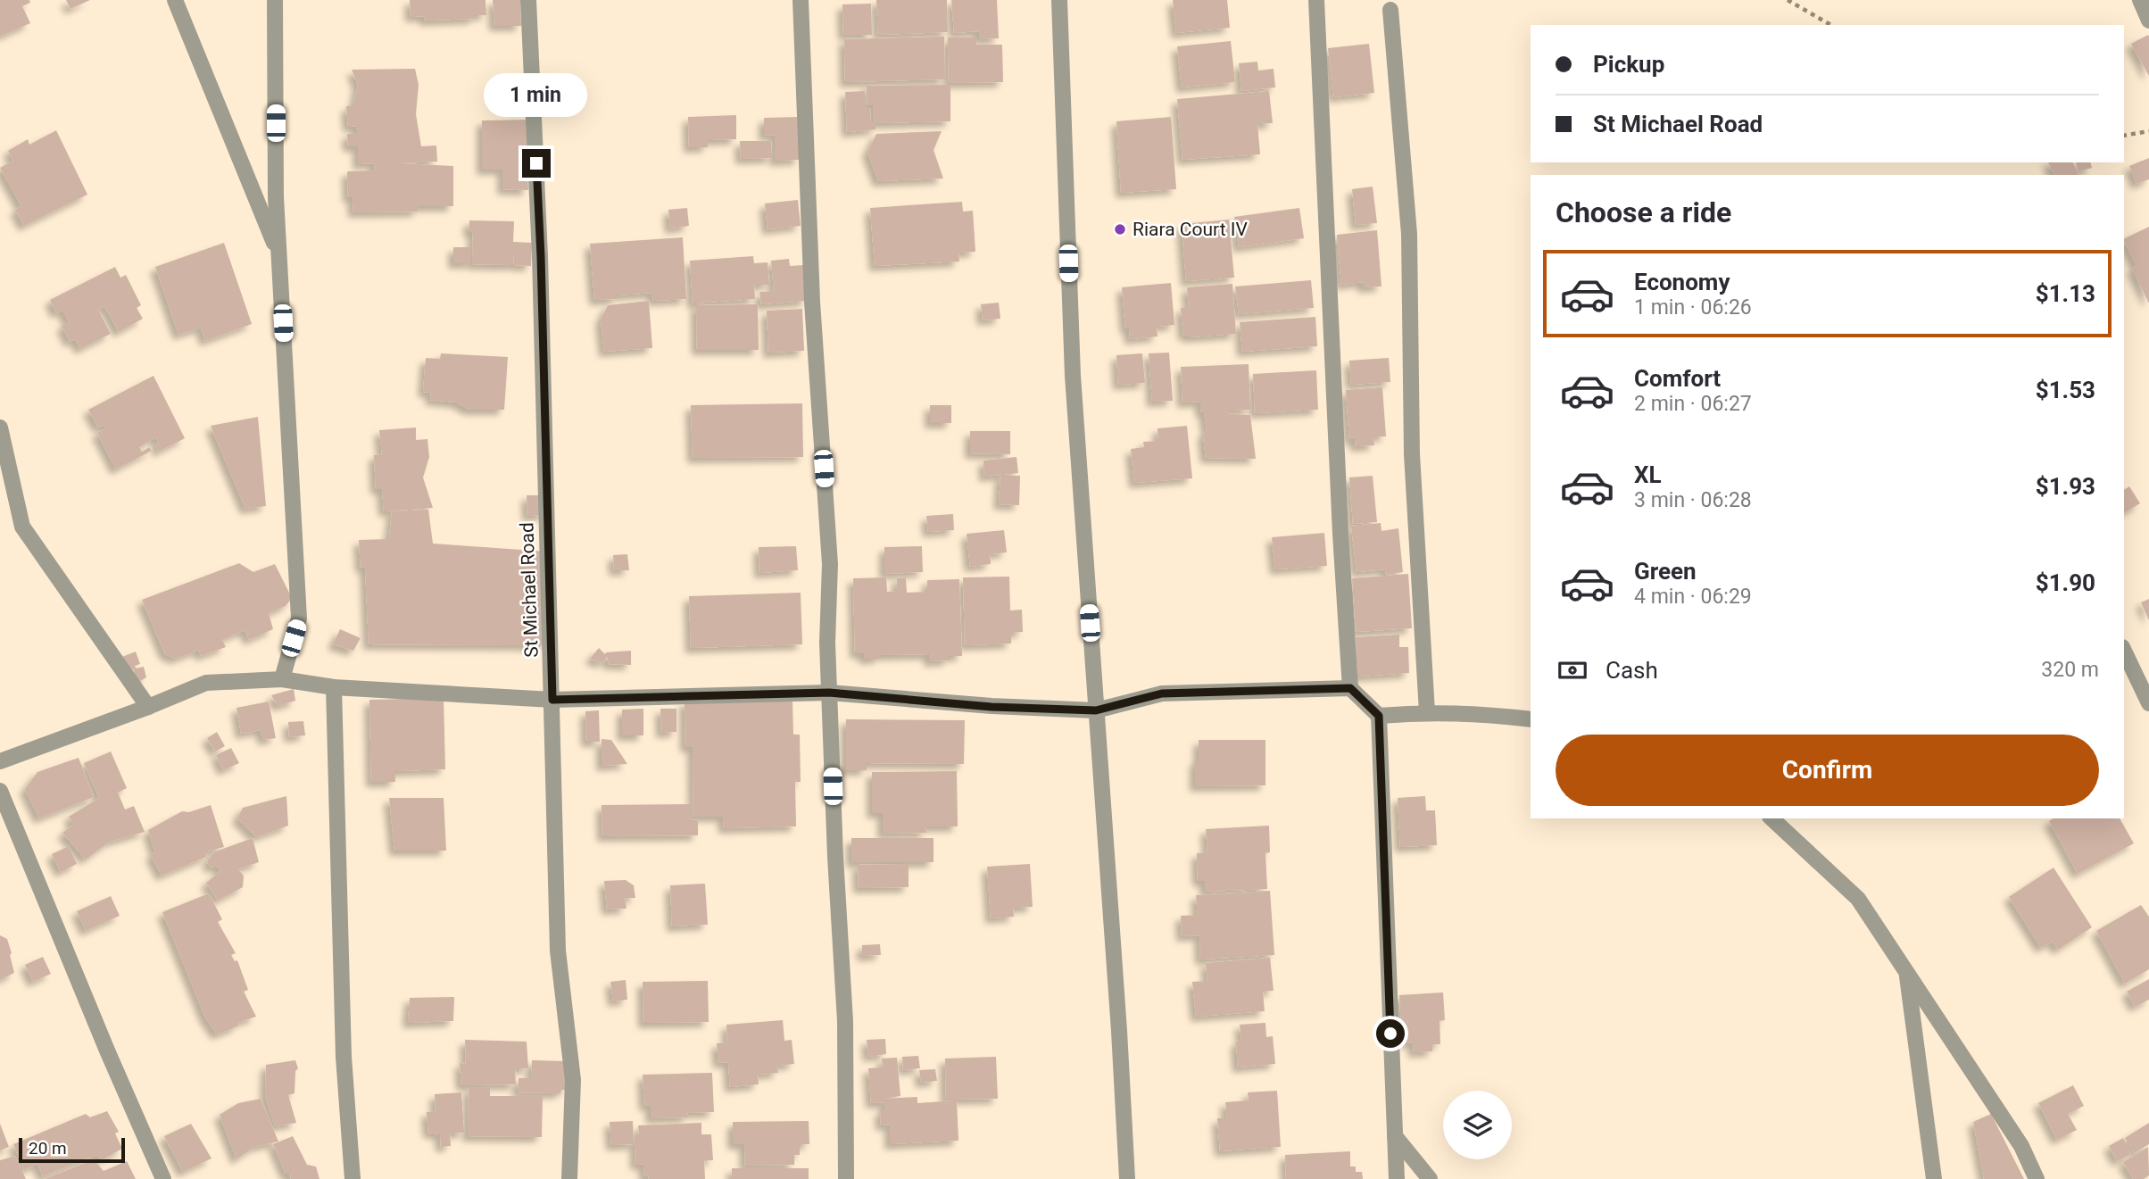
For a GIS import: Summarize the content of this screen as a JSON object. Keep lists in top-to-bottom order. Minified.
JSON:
{"streets":{"street":["St Michael Road"]},"places":["Riara Court IV"],"scale_bar":"20 m","page":{"banner":["Pickup","St Michael Road"],"bubble":"1 min","heading":"Choose a ride","list":[{"name":"Economy","note":"1 min · 06:26","value":"$1.13"},{"name":"Comfort","note":"2 min · 06:27","value":"$1.53"},{"name":"XL","note":"3 min · 06:28","value":"$1.93"},{"name":"Green","note":"4 min · 06:29","value":"$1.90"}],"pay":["Cash","320 m"],"buttons":"Confirm","scale":"20 m"}}
